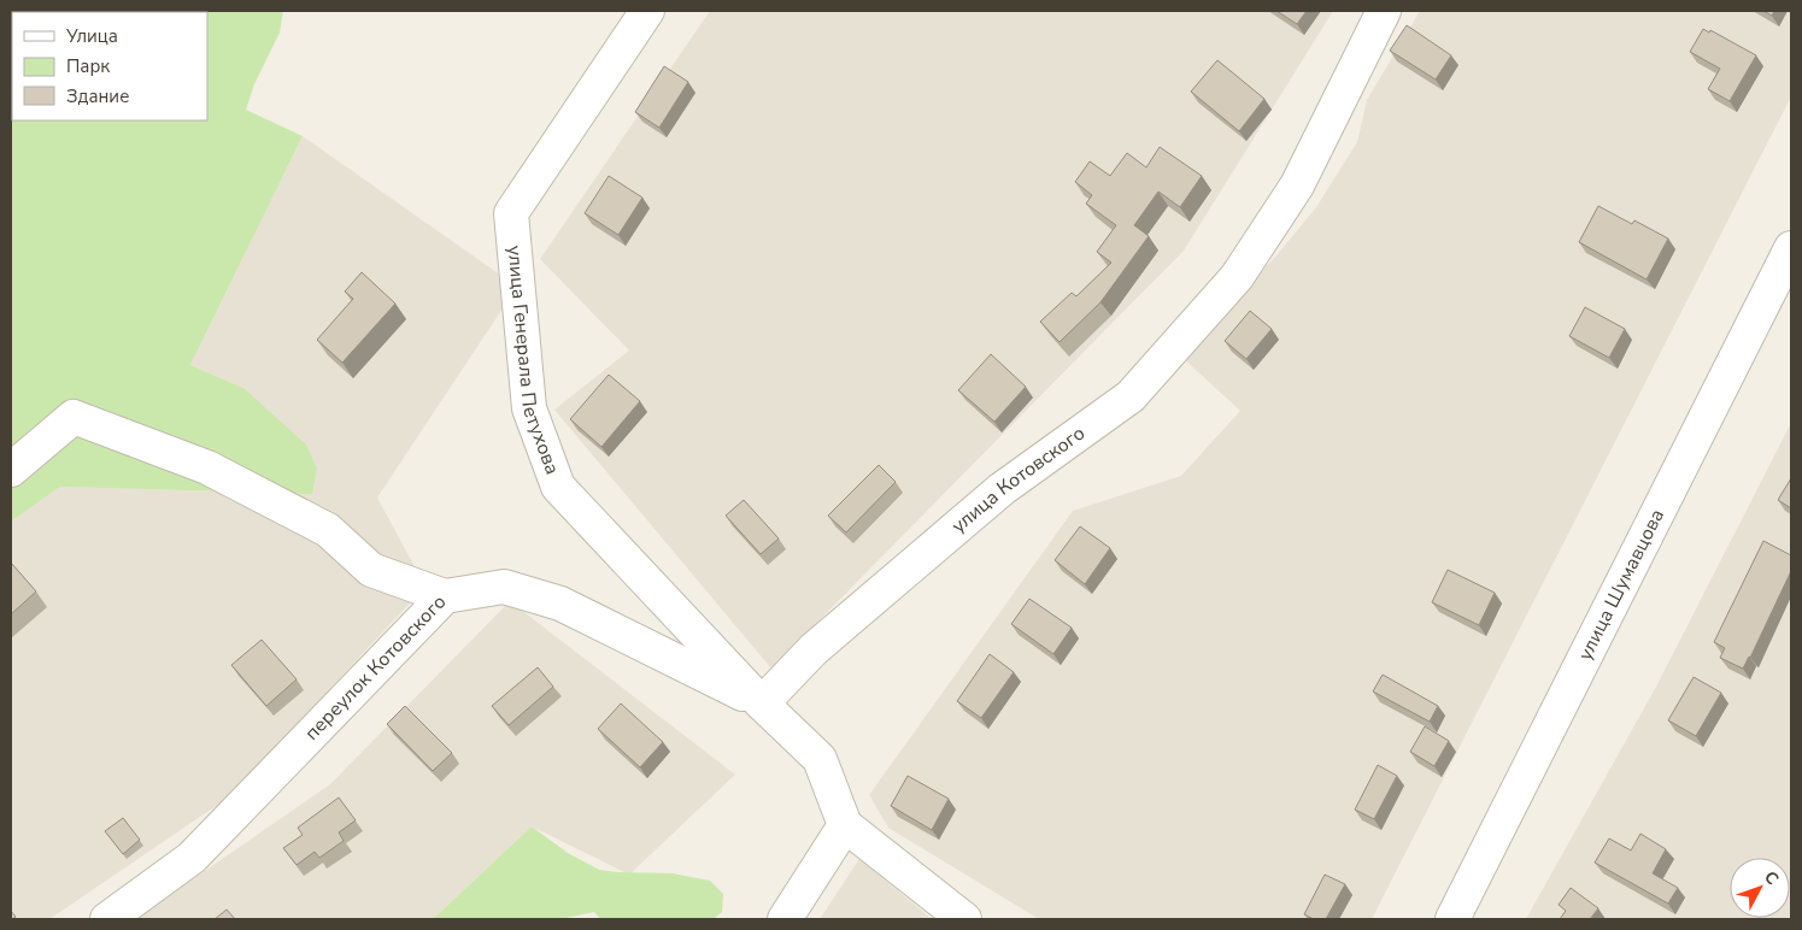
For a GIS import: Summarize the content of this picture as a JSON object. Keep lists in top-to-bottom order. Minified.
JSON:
{"streets":{"street":["улица Генерала Петухова","улица Котовского","улица Шумавцова","переулок Котовского"]},"crossings":[["улица Генерала Петухова","улица Котовского"],["улица Генерала Петухова","переулок Котовского"],["улица Котовского","переулок Котовского"]],"legend":["Улица","Парк","Здание"],"north":"top right"}
